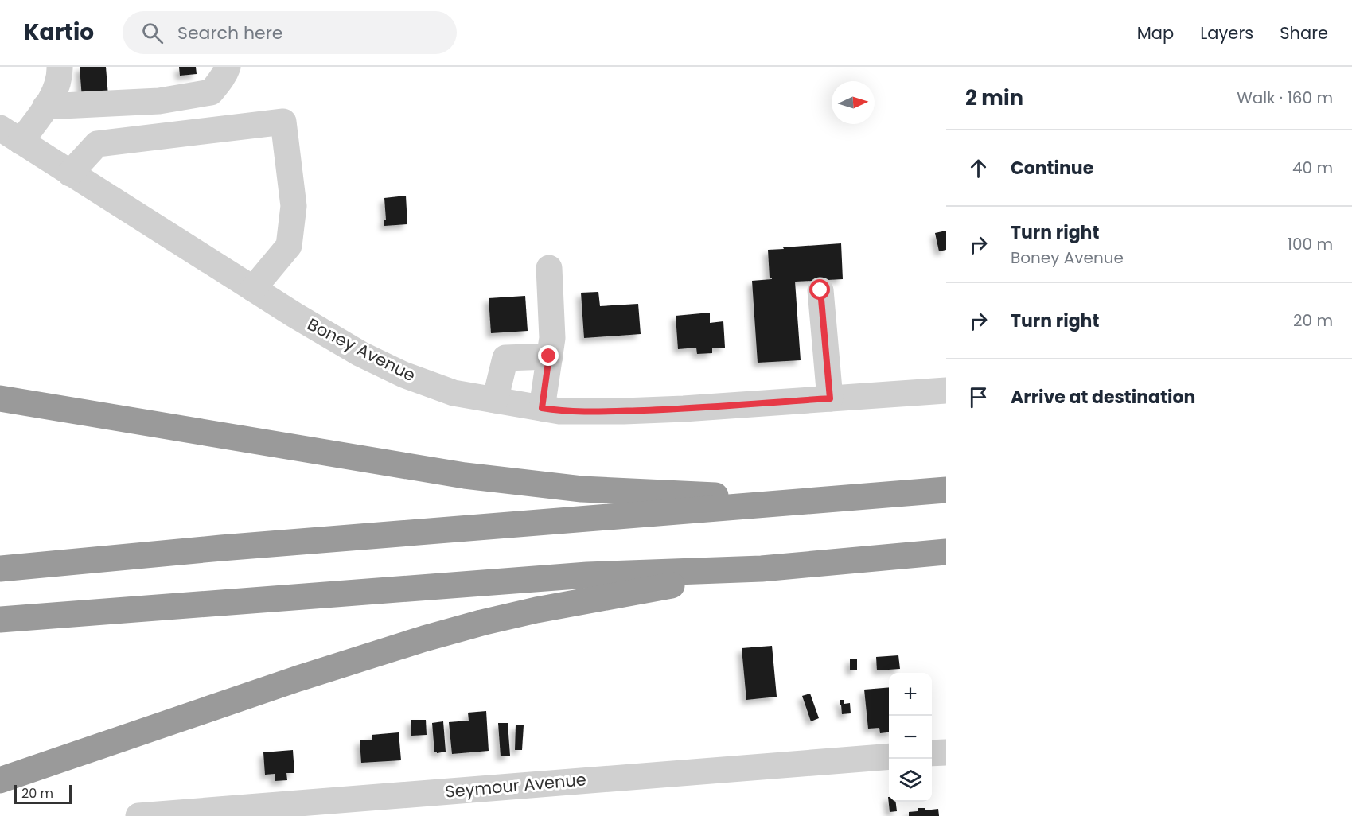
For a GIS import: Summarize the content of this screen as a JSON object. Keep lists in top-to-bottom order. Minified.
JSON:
{"streets":{"street":["Boney Avenue","Seymour Avenue"]},"scale_bar":"20 m","north":"right","page":{"header":"Kartio","search":"Search here","nav":["Map","Layers","Share"],"heading":["2 min","Walk · 160 m"],"list":[["Continue","40 m"],["Turn right","Boney Avenue","100 m"],["Turn right","20 m"],"Arrive at destination"],"map_buttons":["+","−"],"scale":"20 m"}}
